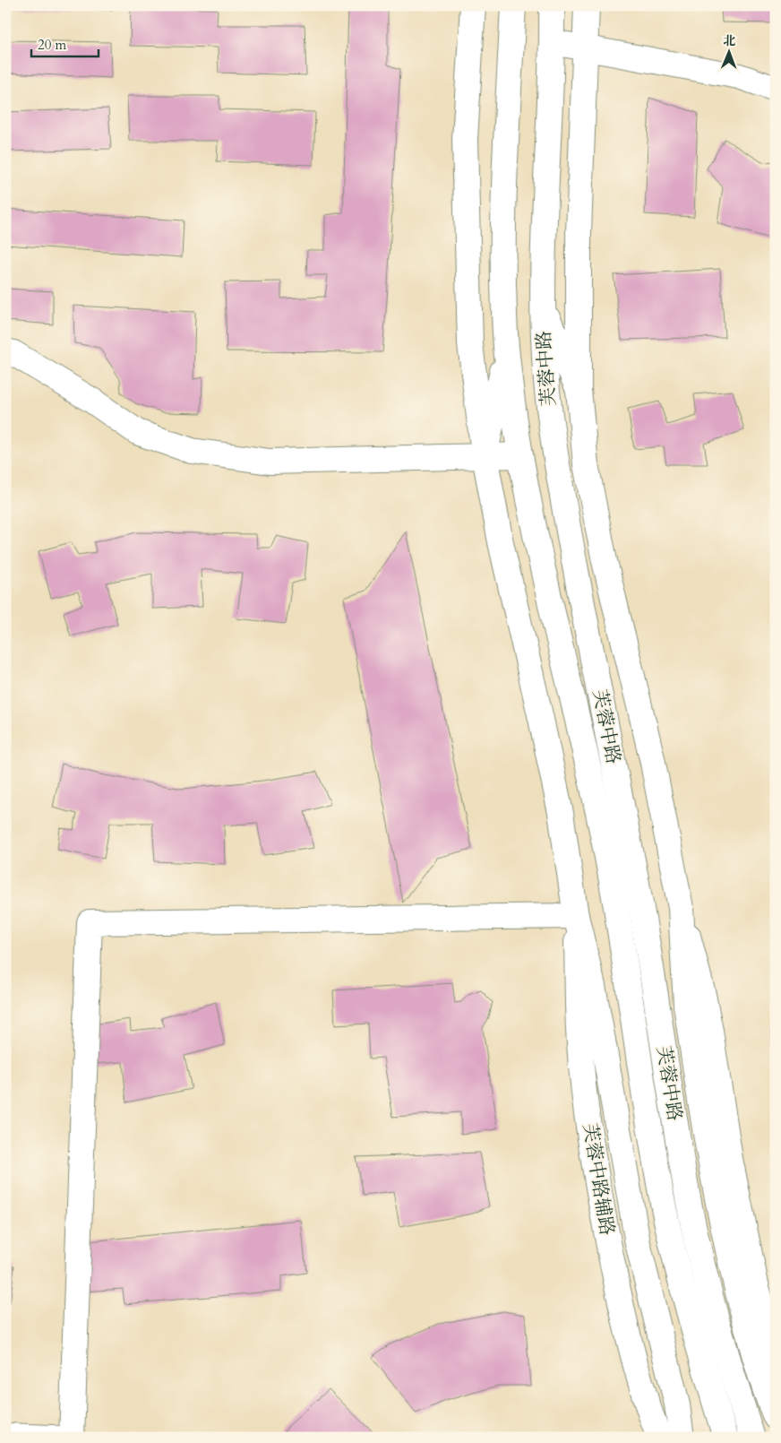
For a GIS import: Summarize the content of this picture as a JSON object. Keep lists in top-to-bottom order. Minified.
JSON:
{"streets":{"main road":["芙蓉中路","芙蓉中路辅路"]},"scale_bar":"20 m","north":"top"}
